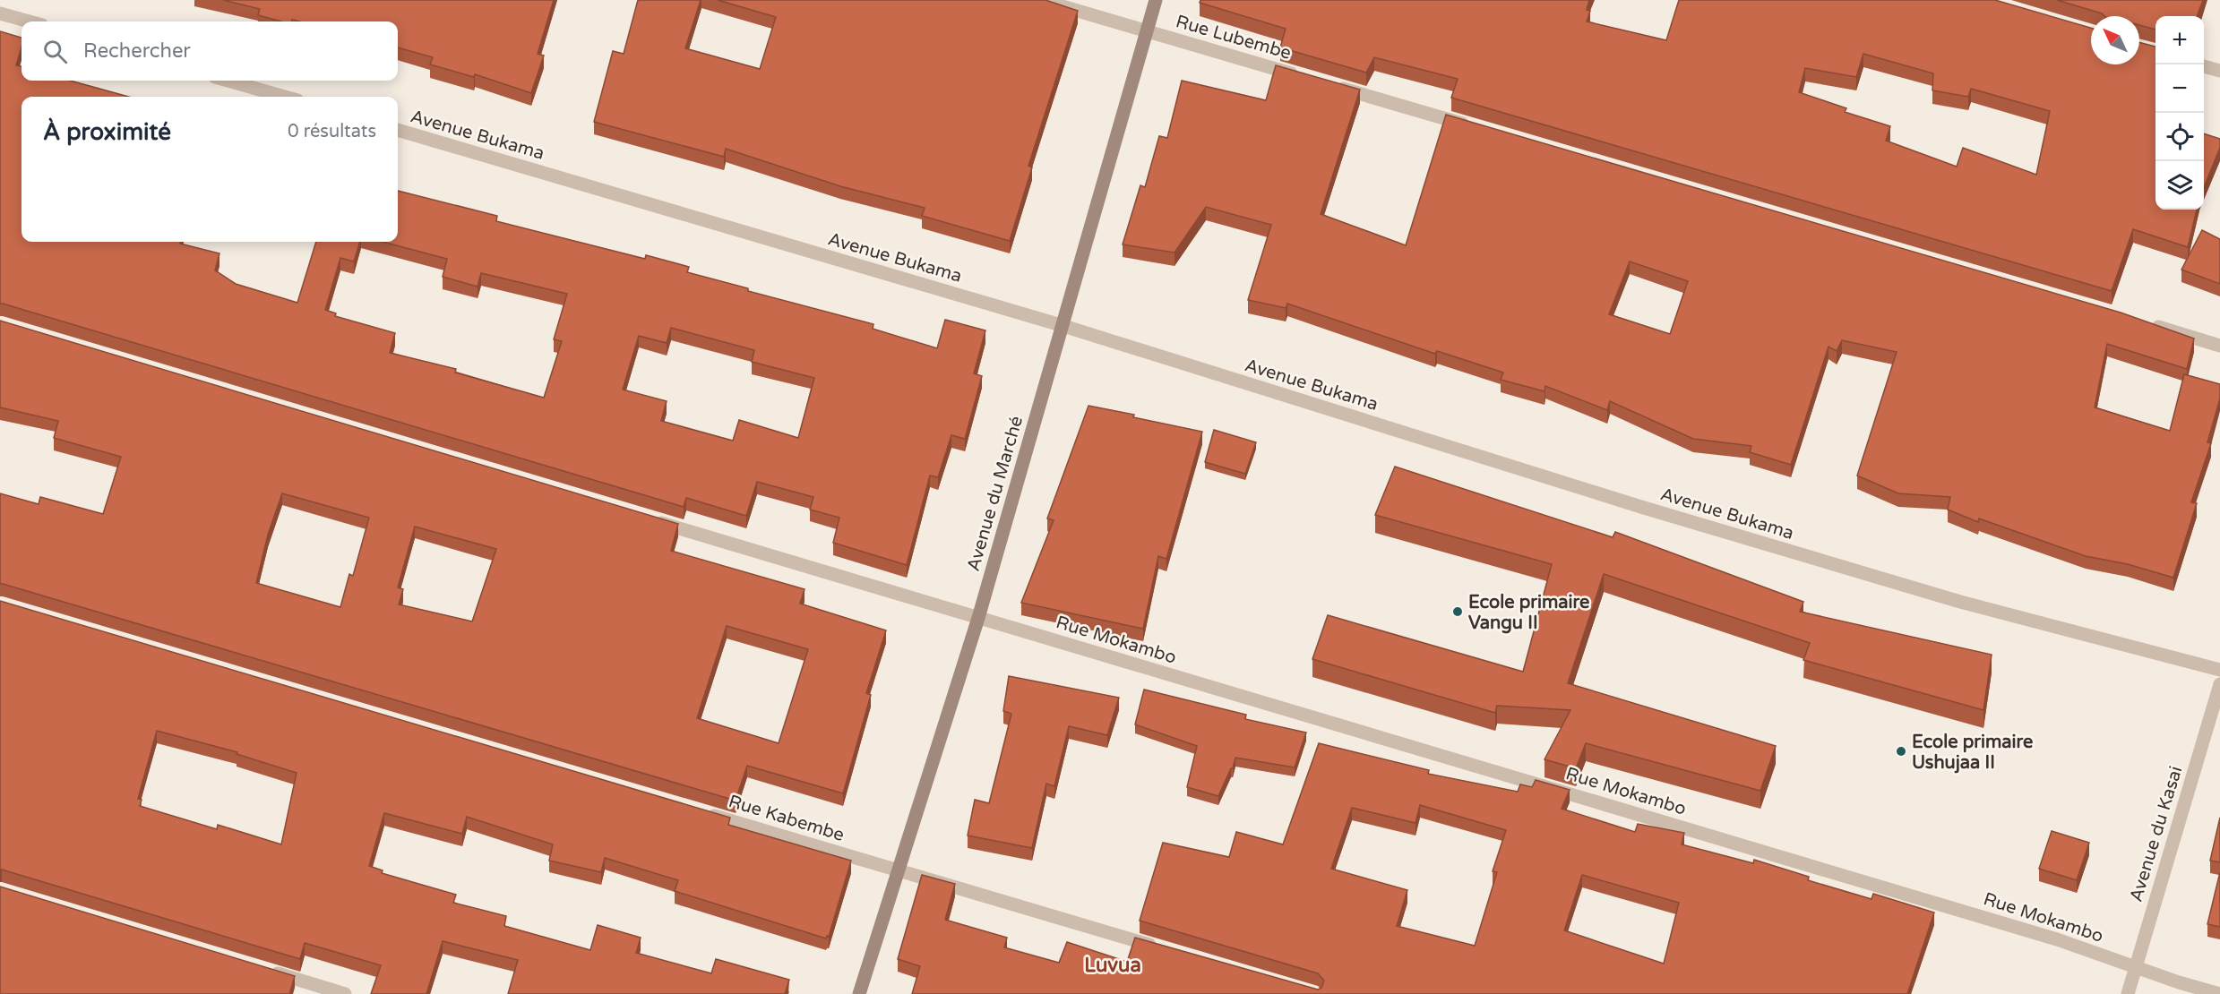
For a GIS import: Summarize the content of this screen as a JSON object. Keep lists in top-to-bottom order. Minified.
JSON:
{"streets":{"street":["Rue Lubembe","Avenue Bukama","Avenue du Marché","Rue Mokambo","Rue Kabembe","Avenue du Kasai"]},"crossings":[["Rue Lubembe","Avenue du Marché"],["Avenue Bukama","Avenue du Marché"],["Avenue du Marché","Rue Mokambo"],["Avenue du Marché","Rue Kabembe"],["Rue Mokambo","Avenue du Kasai"]],"districts":["Luvua"],"places":["Ecole primaire Vangu II","Ecole primaire Ushujaa II"],"north":"top left","page":{"map_buttons":["+","−"],"search":"Rechercher","heading":["À proximité","0 résultats"]}}
